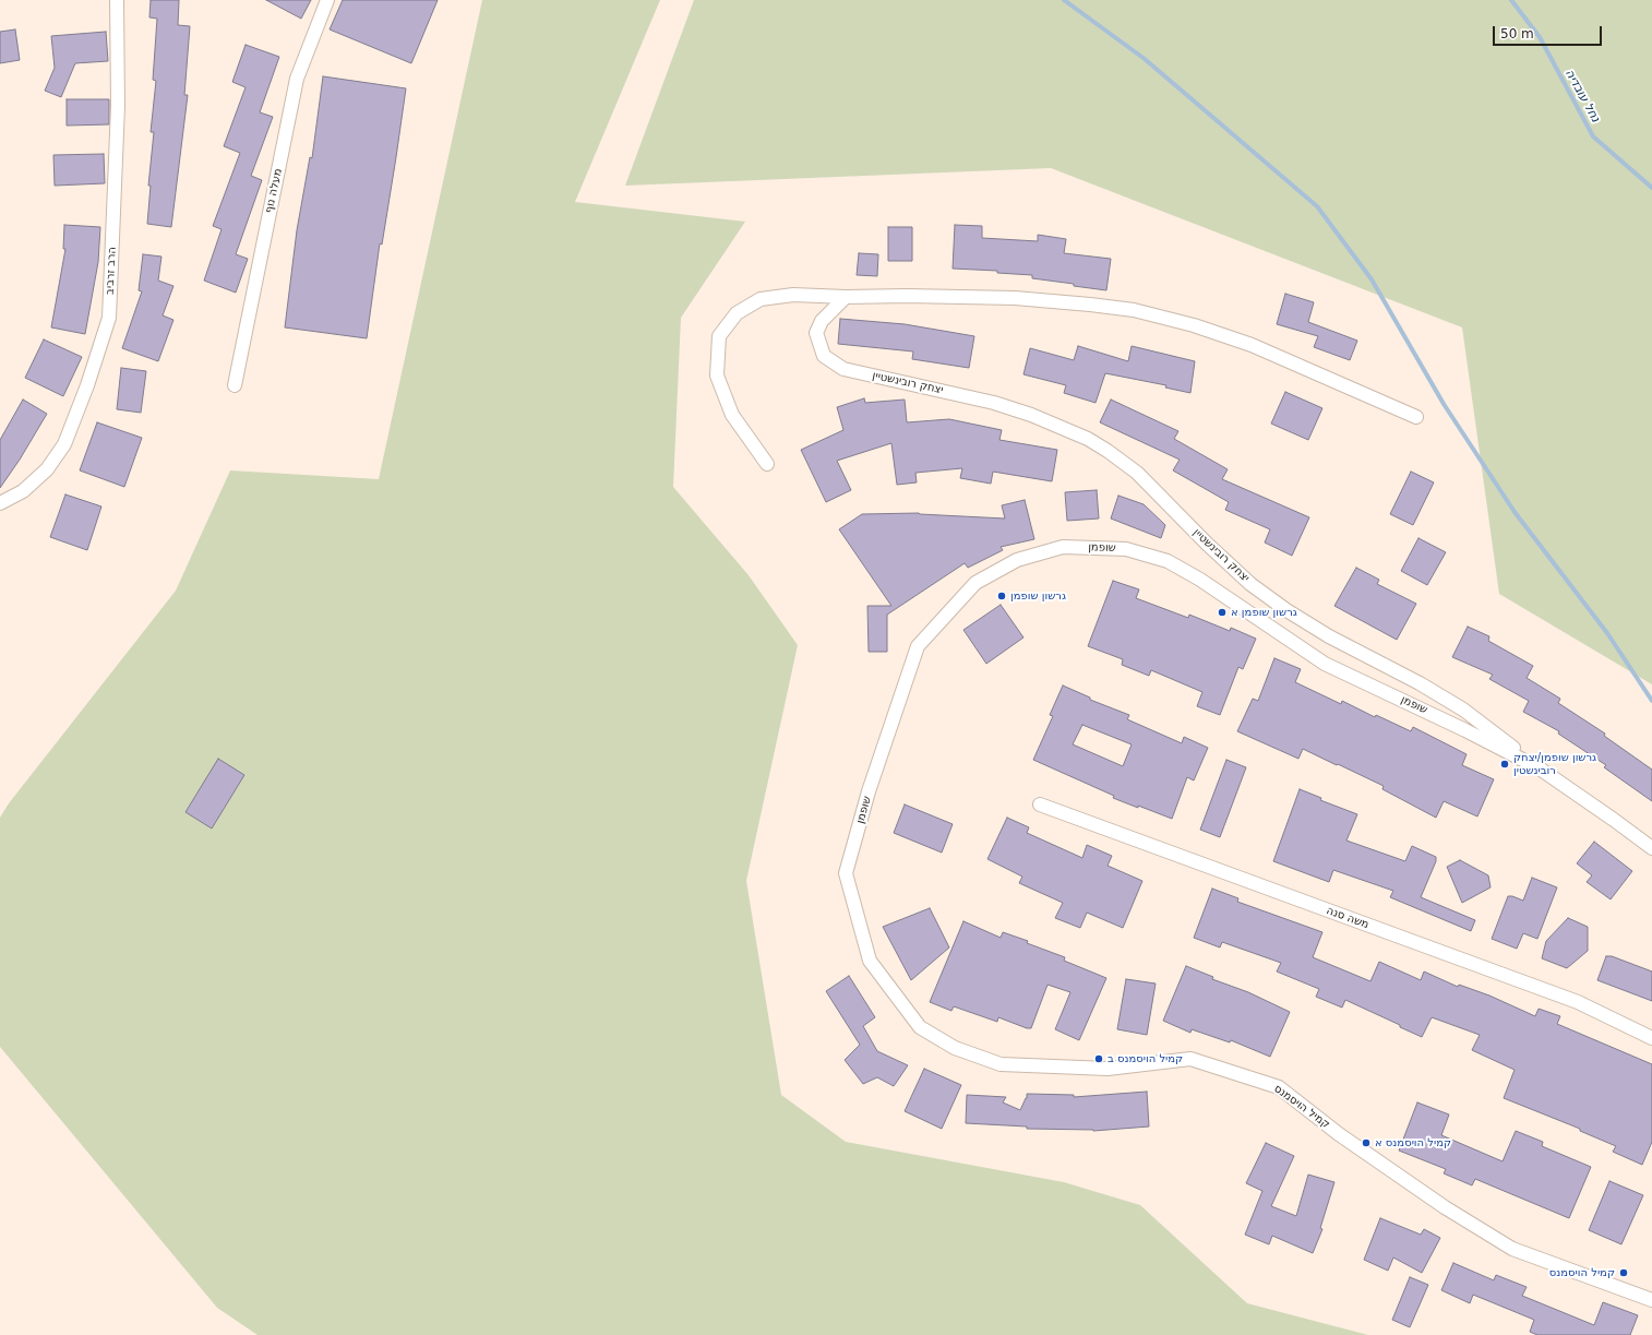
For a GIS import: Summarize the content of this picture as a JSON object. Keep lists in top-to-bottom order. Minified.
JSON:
{"streets":{"street":["מעלה נוף","הרב זרביב","יצחק רובינשטיין","שופמן","משה סנה","קמיל הויסמנס"]},"crossings":[["יצחק רובינשטיין","שופמן"],["שופמן","קמיל הויסמנס"]],"water":["נחל עובדיה"],"places":["גרשון שופמן","גרשון שופמן א","גרשון שופמן/יצחק רובינשטין","קמיל הויסמנס ב","קמיל הויסמנס א","קמיל הויסמנס"],"scale_bar":"50 m"}
